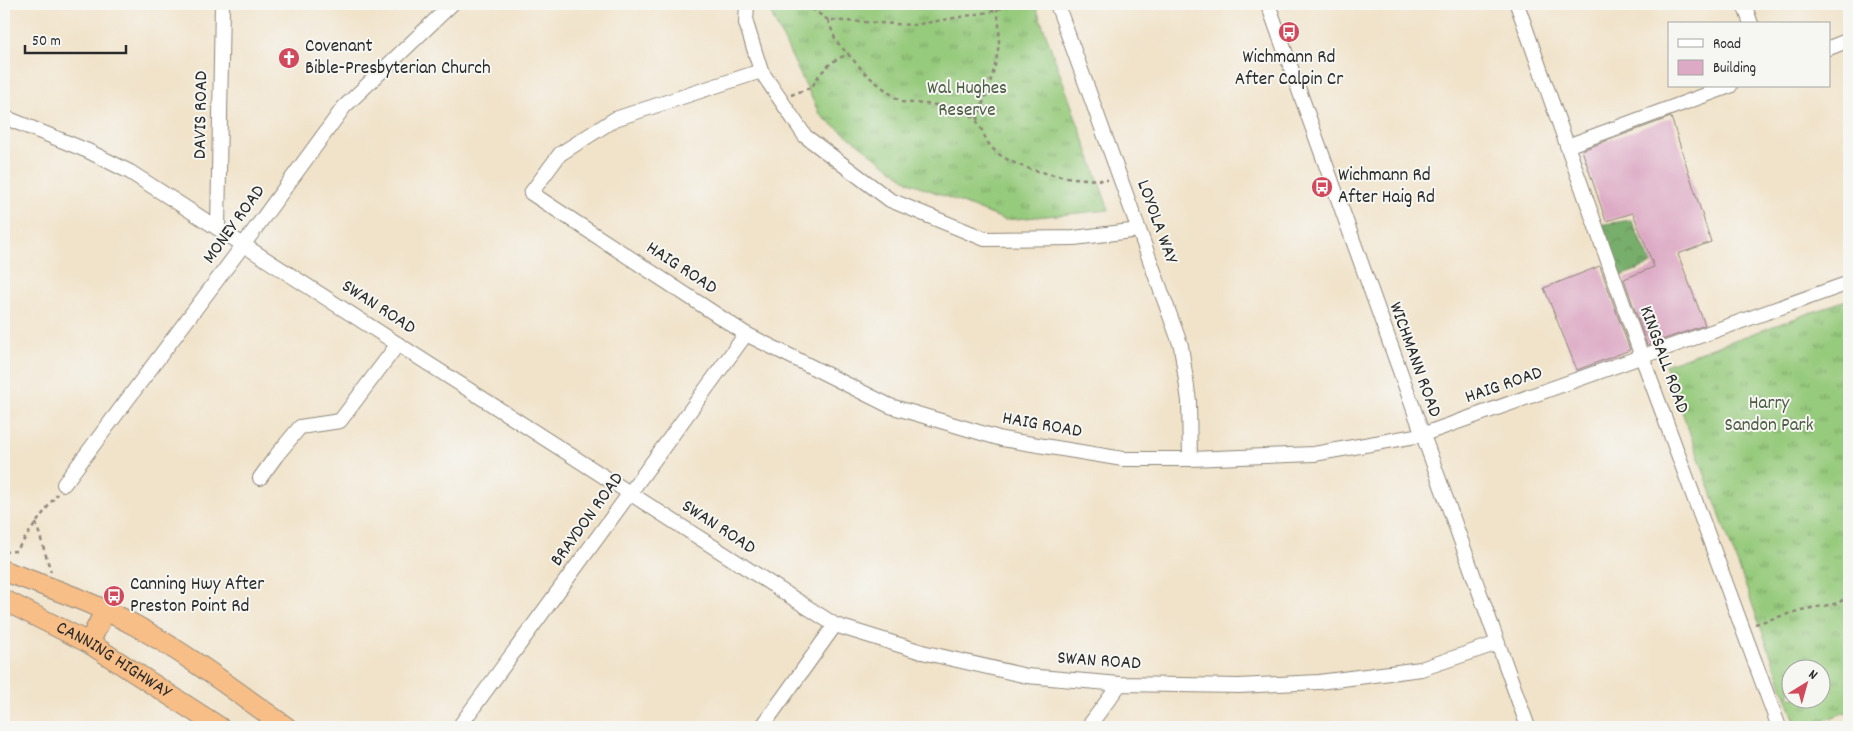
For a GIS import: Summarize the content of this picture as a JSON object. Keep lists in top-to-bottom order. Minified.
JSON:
{"streets":{"highway":["CANNING HIGHWAY"],"street":["DAVIS ROAD","LOYOLA WAY","MONEY ROAD","HAIG ROAD","SWAN ROAD","WICHMANN ROAD","KINGSALL ROAD","BRAYDON ROAD"]},"crossings":[["DAVIS ROAD","SWAN ROAD"],["LOYOLA WAY","HAIG ROAD"],["MONEY ROAD","SWAN ROAD"],["HAIG ROAD","WICHMANN ROAD"],["HAIG ROAD","KINGSALL ROAD"],["HAIG ROAD","BRAYDON ROAD"],["SWAN ROAD","WICHMANN ROAD"],["SWAN ROAD","BRAYDON ROAD"]],"parks":["Wal Hughes Reserve","Harry Sandon Park"],"places":{"bus stop":["Wichmann Rd After Calpin Cr","Wichmann Rd After Haig Rd","Canning Hwy After Preston Point Rd"],"church":["Covenant Bible-Presbyterian Church"]},"legend":["Road","Building"],"scale_bar":"50 m","north":"top right"}
